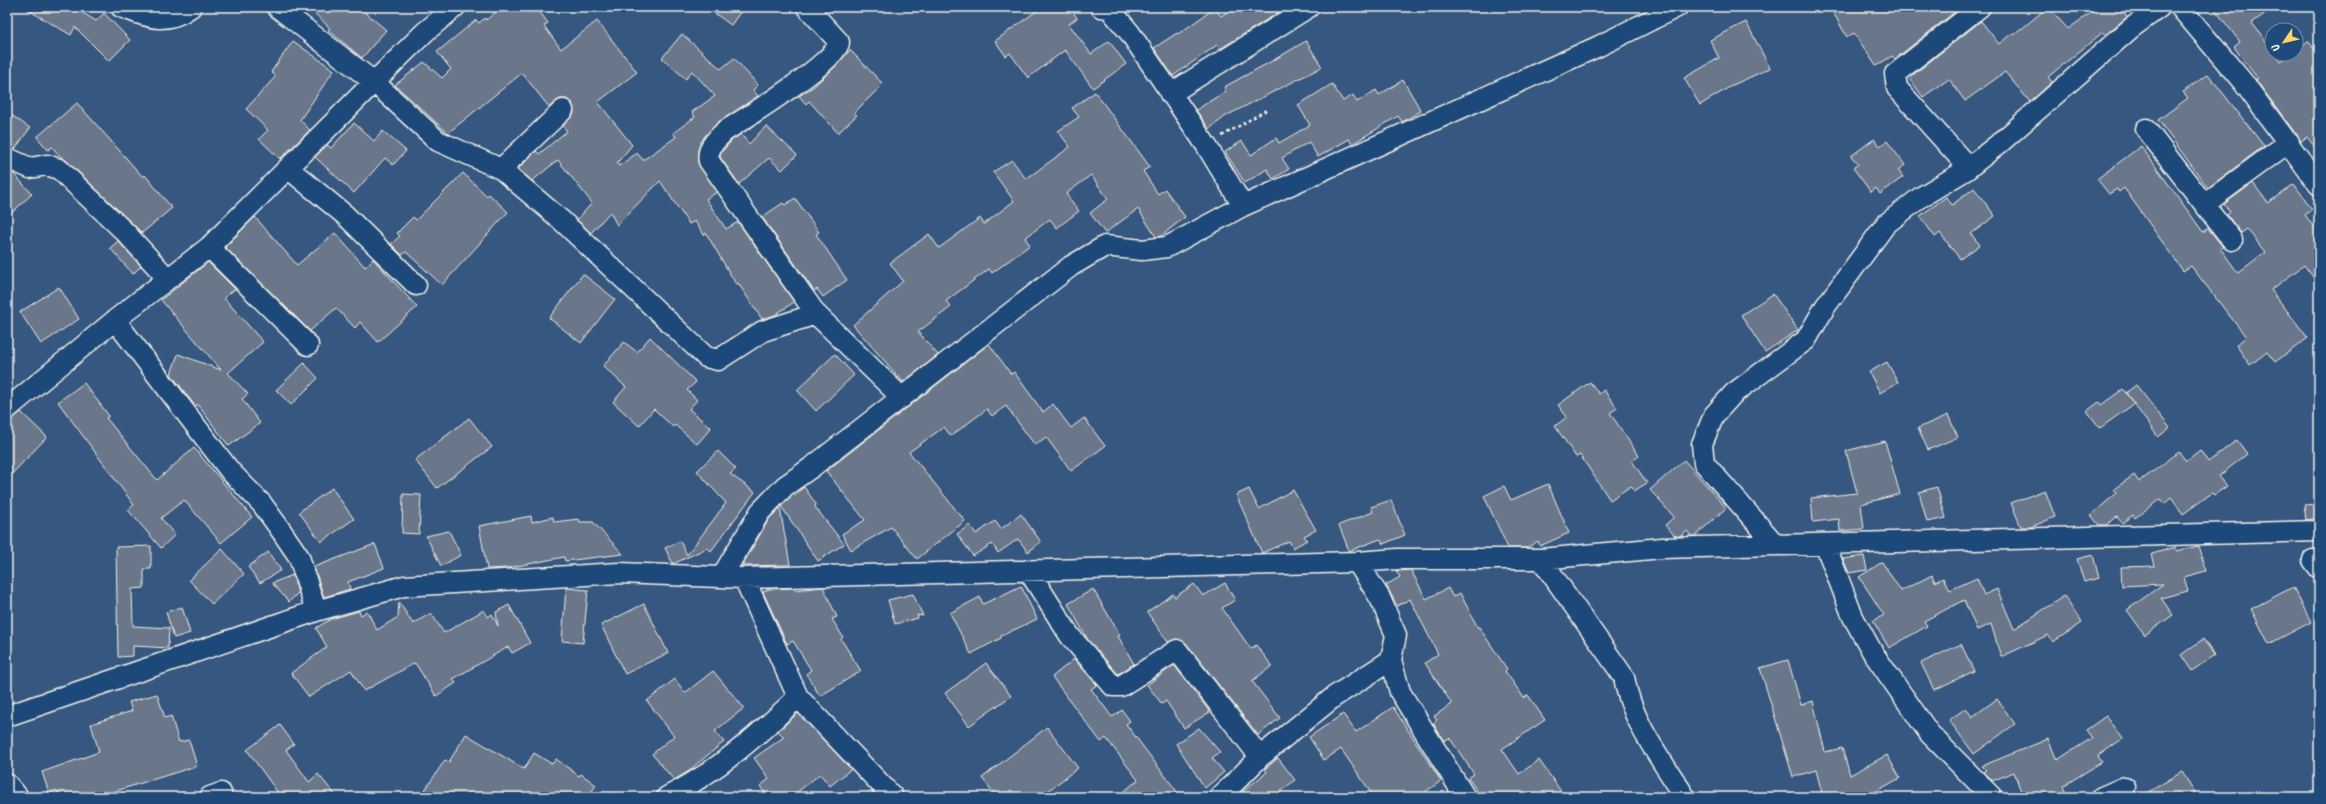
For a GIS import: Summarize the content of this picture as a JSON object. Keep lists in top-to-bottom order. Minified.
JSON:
{"north":"bottom left"}
